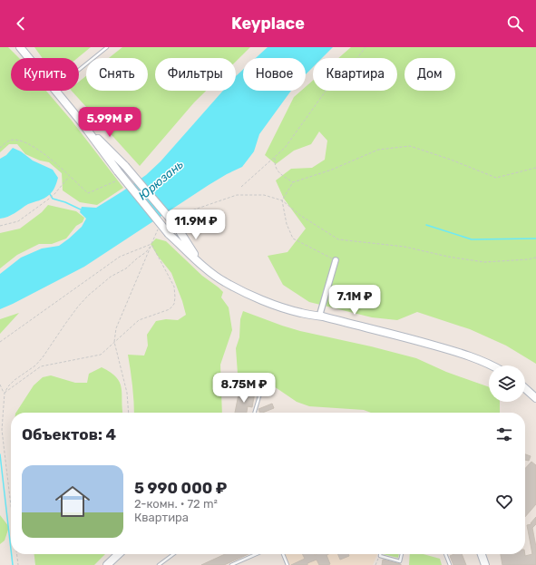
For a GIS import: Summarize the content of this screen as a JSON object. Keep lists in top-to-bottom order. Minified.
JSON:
{"water":["Юрюзань"],"page":{"header":"Keyplace","chip":["Купить","Снять","Фильтры","Новое","Квартира","Дом"],"price":["5.99M ₽","11.9M ₽","7.1M ₽","8.75M ₽"],"heading":"Объектов: 4","list":[{"name":"5 990 000 ₽","note":"2-комн. · 72 m² · Квартира"}]}}
